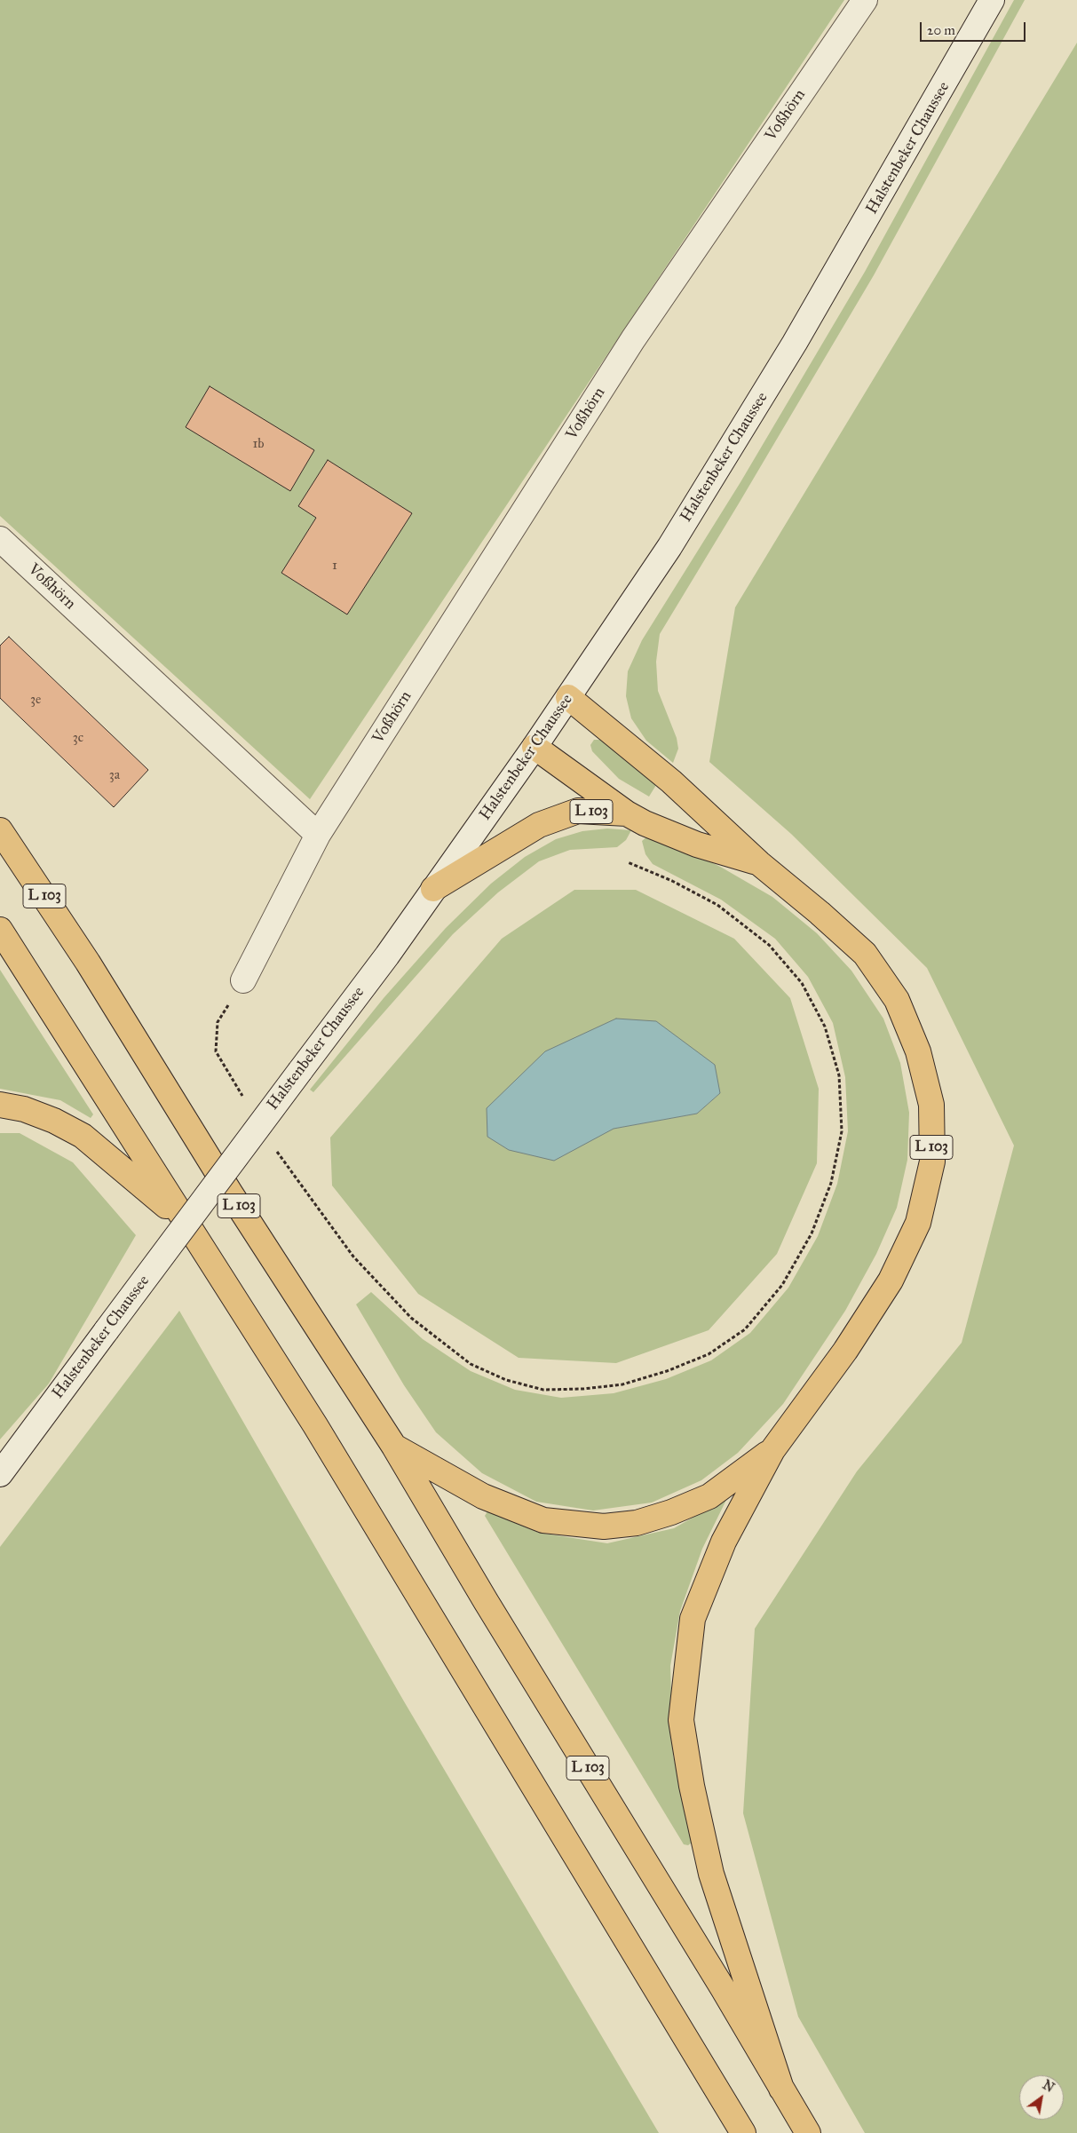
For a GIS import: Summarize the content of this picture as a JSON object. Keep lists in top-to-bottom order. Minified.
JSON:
{"streets":{"highway":["L 103"],"main road":["Voßhörn","Halstenbeker Chaussee"]},"crossings":[["Halstenbeker Chaussee","L 103"]],"house_numbers":["1b","1","3e","3c","3a"],"scale_bar":"20 m","north":"top right"}
